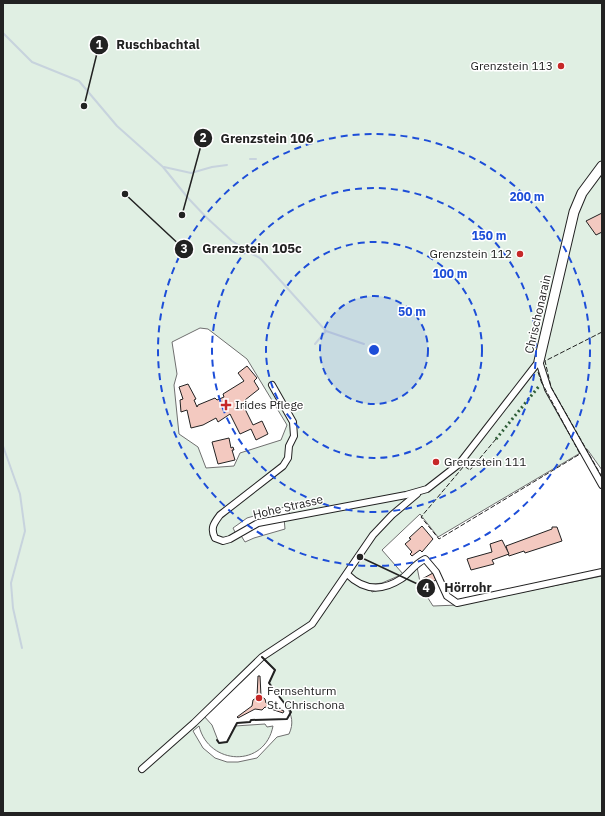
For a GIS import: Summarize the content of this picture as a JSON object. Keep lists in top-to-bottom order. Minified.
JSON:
{"streets":{"street":["Chrischonarain","Hohe Strasse"]},"crossings":[["Chrischonarain","Hohe Strasse"]],"places":{"other":["Grenzstein 113","Ruschbachtal","Grenzstein 105c","Grenzstein 106","Grenzstein 112","Grenzstein 111","Hörrohr","Fernsehturm St. Chrischona"],"health":["Irides Pflege"]},"rings":["200 m","150 m","100 m","50 m"]}
